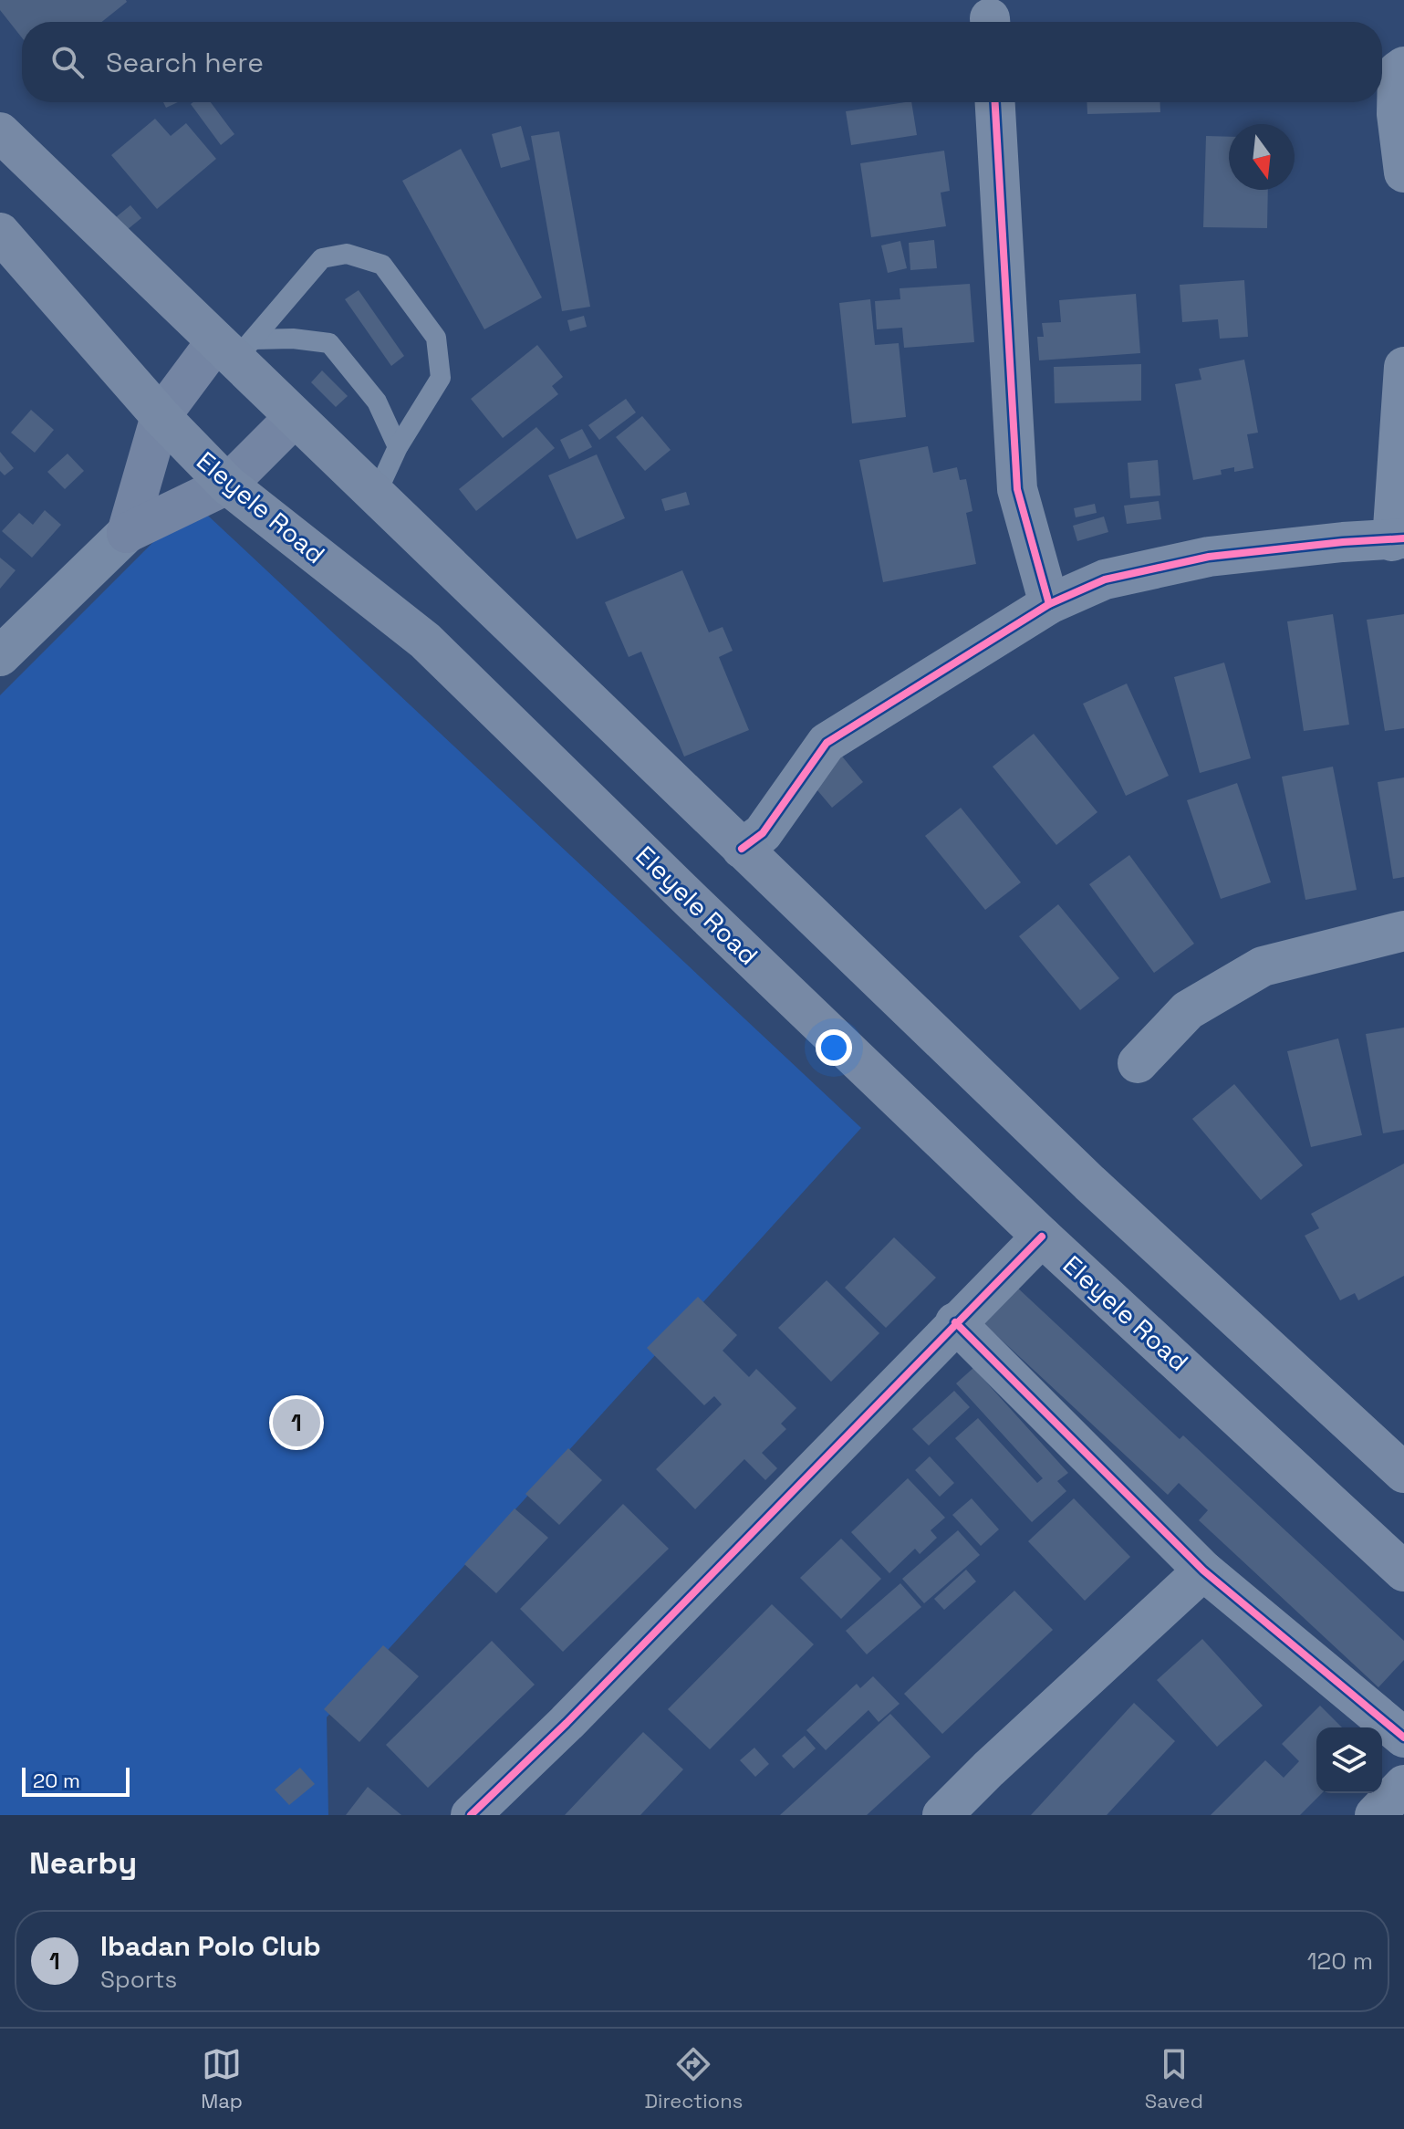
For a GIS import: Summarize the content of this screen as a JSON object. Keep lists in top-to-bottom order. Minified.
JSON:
{"streets":{"main road":["Eleyele Road"]},"scale_bar":"20 m","north":"bottom","page":{"search":"Search here","pins":"1","scale":"20 m","heading":"Nearby","list":[{"mark":"1","name":"Ibadan Polo Club","note":"Sports","value":"120 m"}],"nav":["Map","Directions","Saved"]}}
